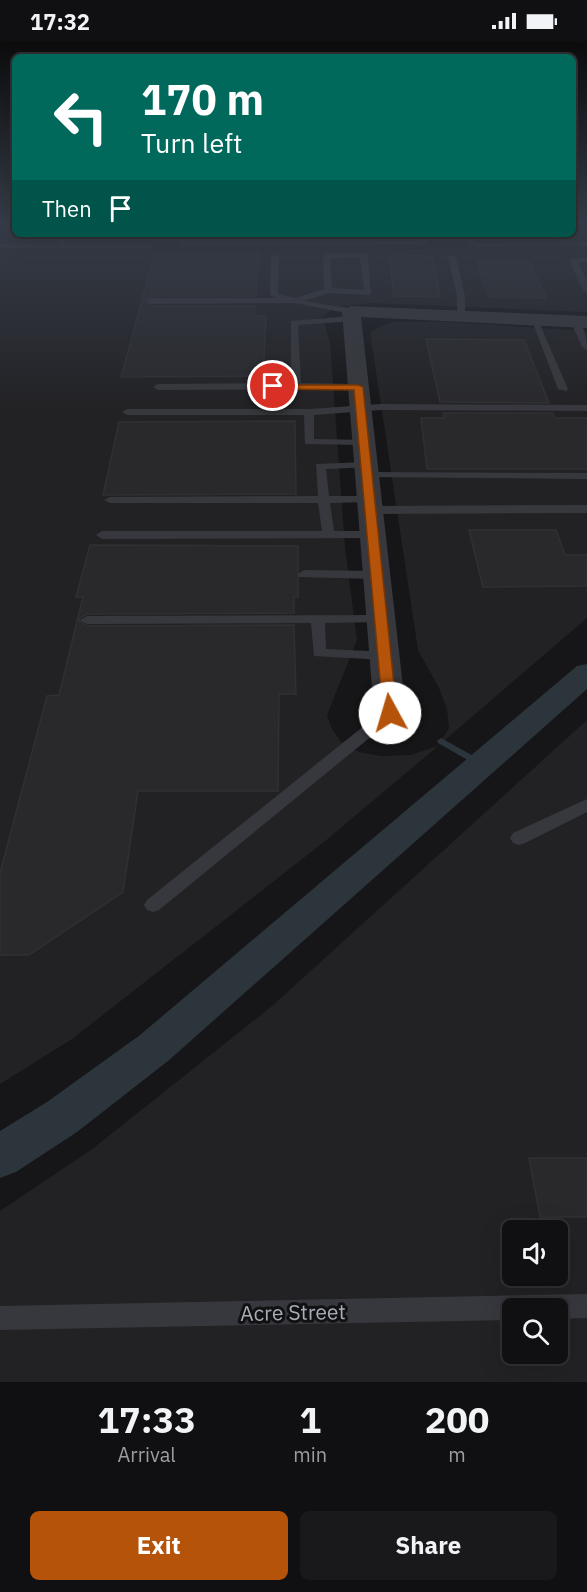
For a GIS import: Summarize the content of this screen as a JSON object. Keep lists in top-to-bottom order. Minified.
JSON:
{"streets":{"lane":["Acre Street"]},"page":{"status":"17:32","turn":["170 m","Turn left"],"then":"Then","eta":["17:33","Arrival","1","min","200","m"],"buttons":["Exit","Share"]}}
